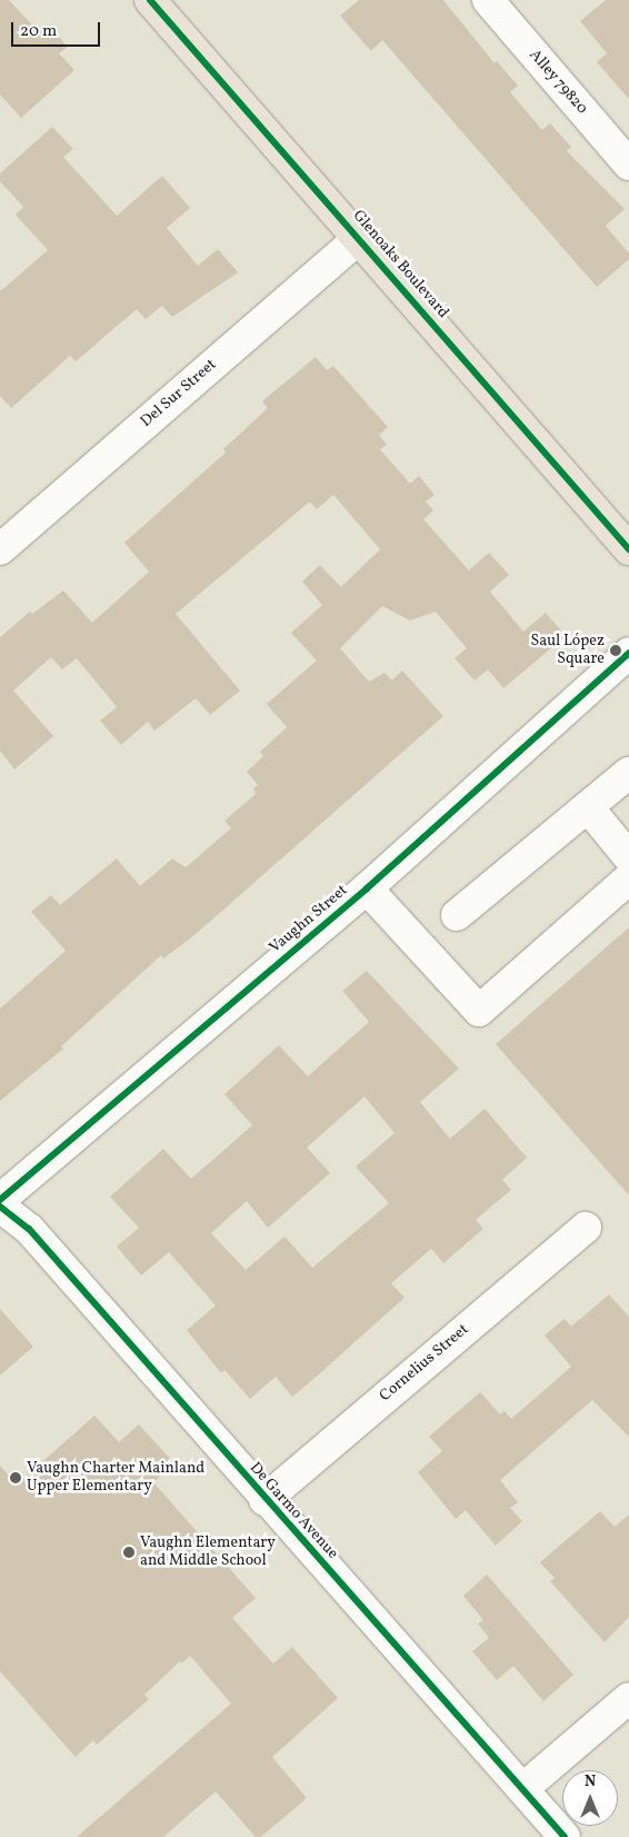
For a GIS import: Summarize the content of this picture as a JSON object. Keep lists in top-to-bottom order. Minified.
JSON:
{"streets":{"main road":["Glenoaks Boulevard"],"street":["Alley 79820","Del Sur Street","Vaughn Street","Cornelius Street","De Garmo Avenue"]},"crossings":[["Glenoaks Boulevard","Del Sur Street"],["Cornelius Street","De Garmo Avenue"]],"places":["Saul López Square","Vaughn Charter Mainland Upper Elementary","Vaughn Elementary and Middle School"],"scale_bar":"20 m","north":"top"}
